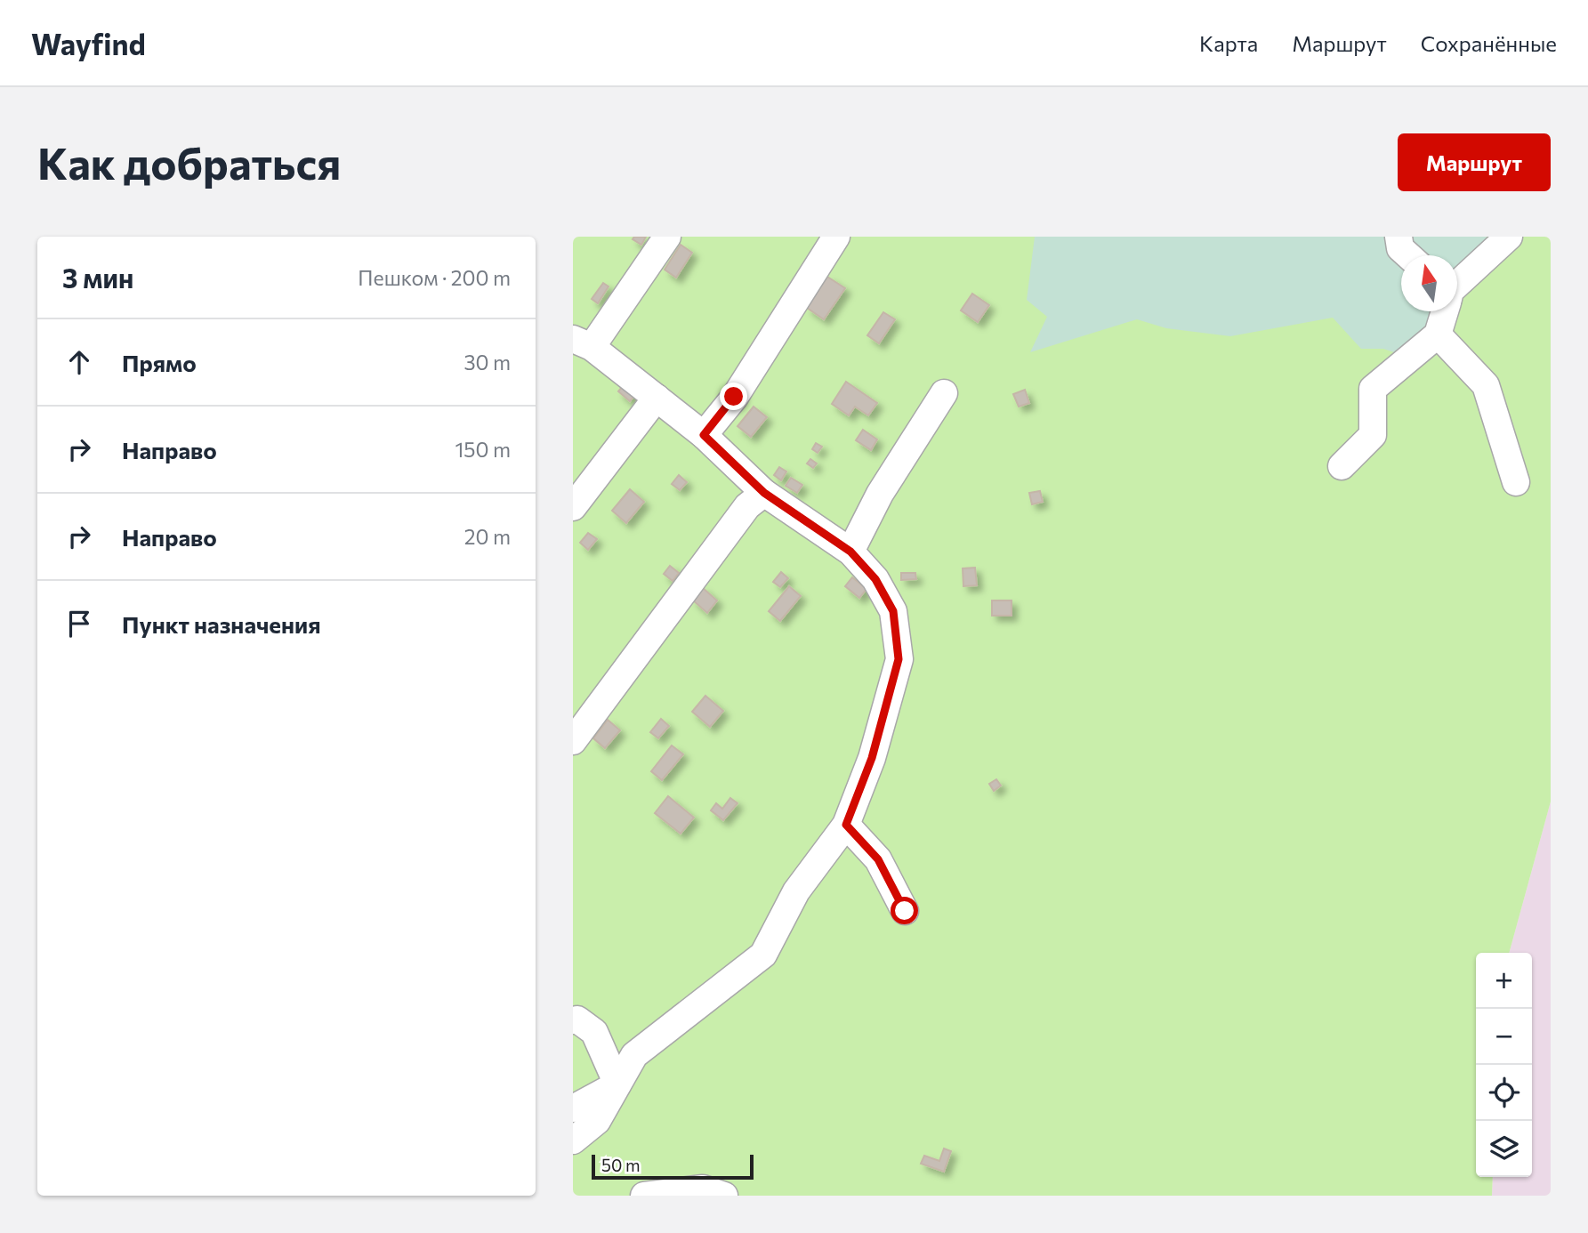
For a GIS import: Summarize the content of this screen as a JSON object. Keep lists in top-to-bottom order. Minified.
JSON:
{"scale_bar":"50 m","north":"top","page":{"header":"Wayfind","nav":["Карта","Маршрут","Сохранённые"],"buttons":"Маршрут","title":"Как добраться","heading":["3 мин","Пешком · 200 m"],"list":[["Прямо","30 m"],["Направо","150 m"],["Направо","20 m"],"Пункт назначения"],"map_buttons":["+","−"],"scale":"50 m"}}
